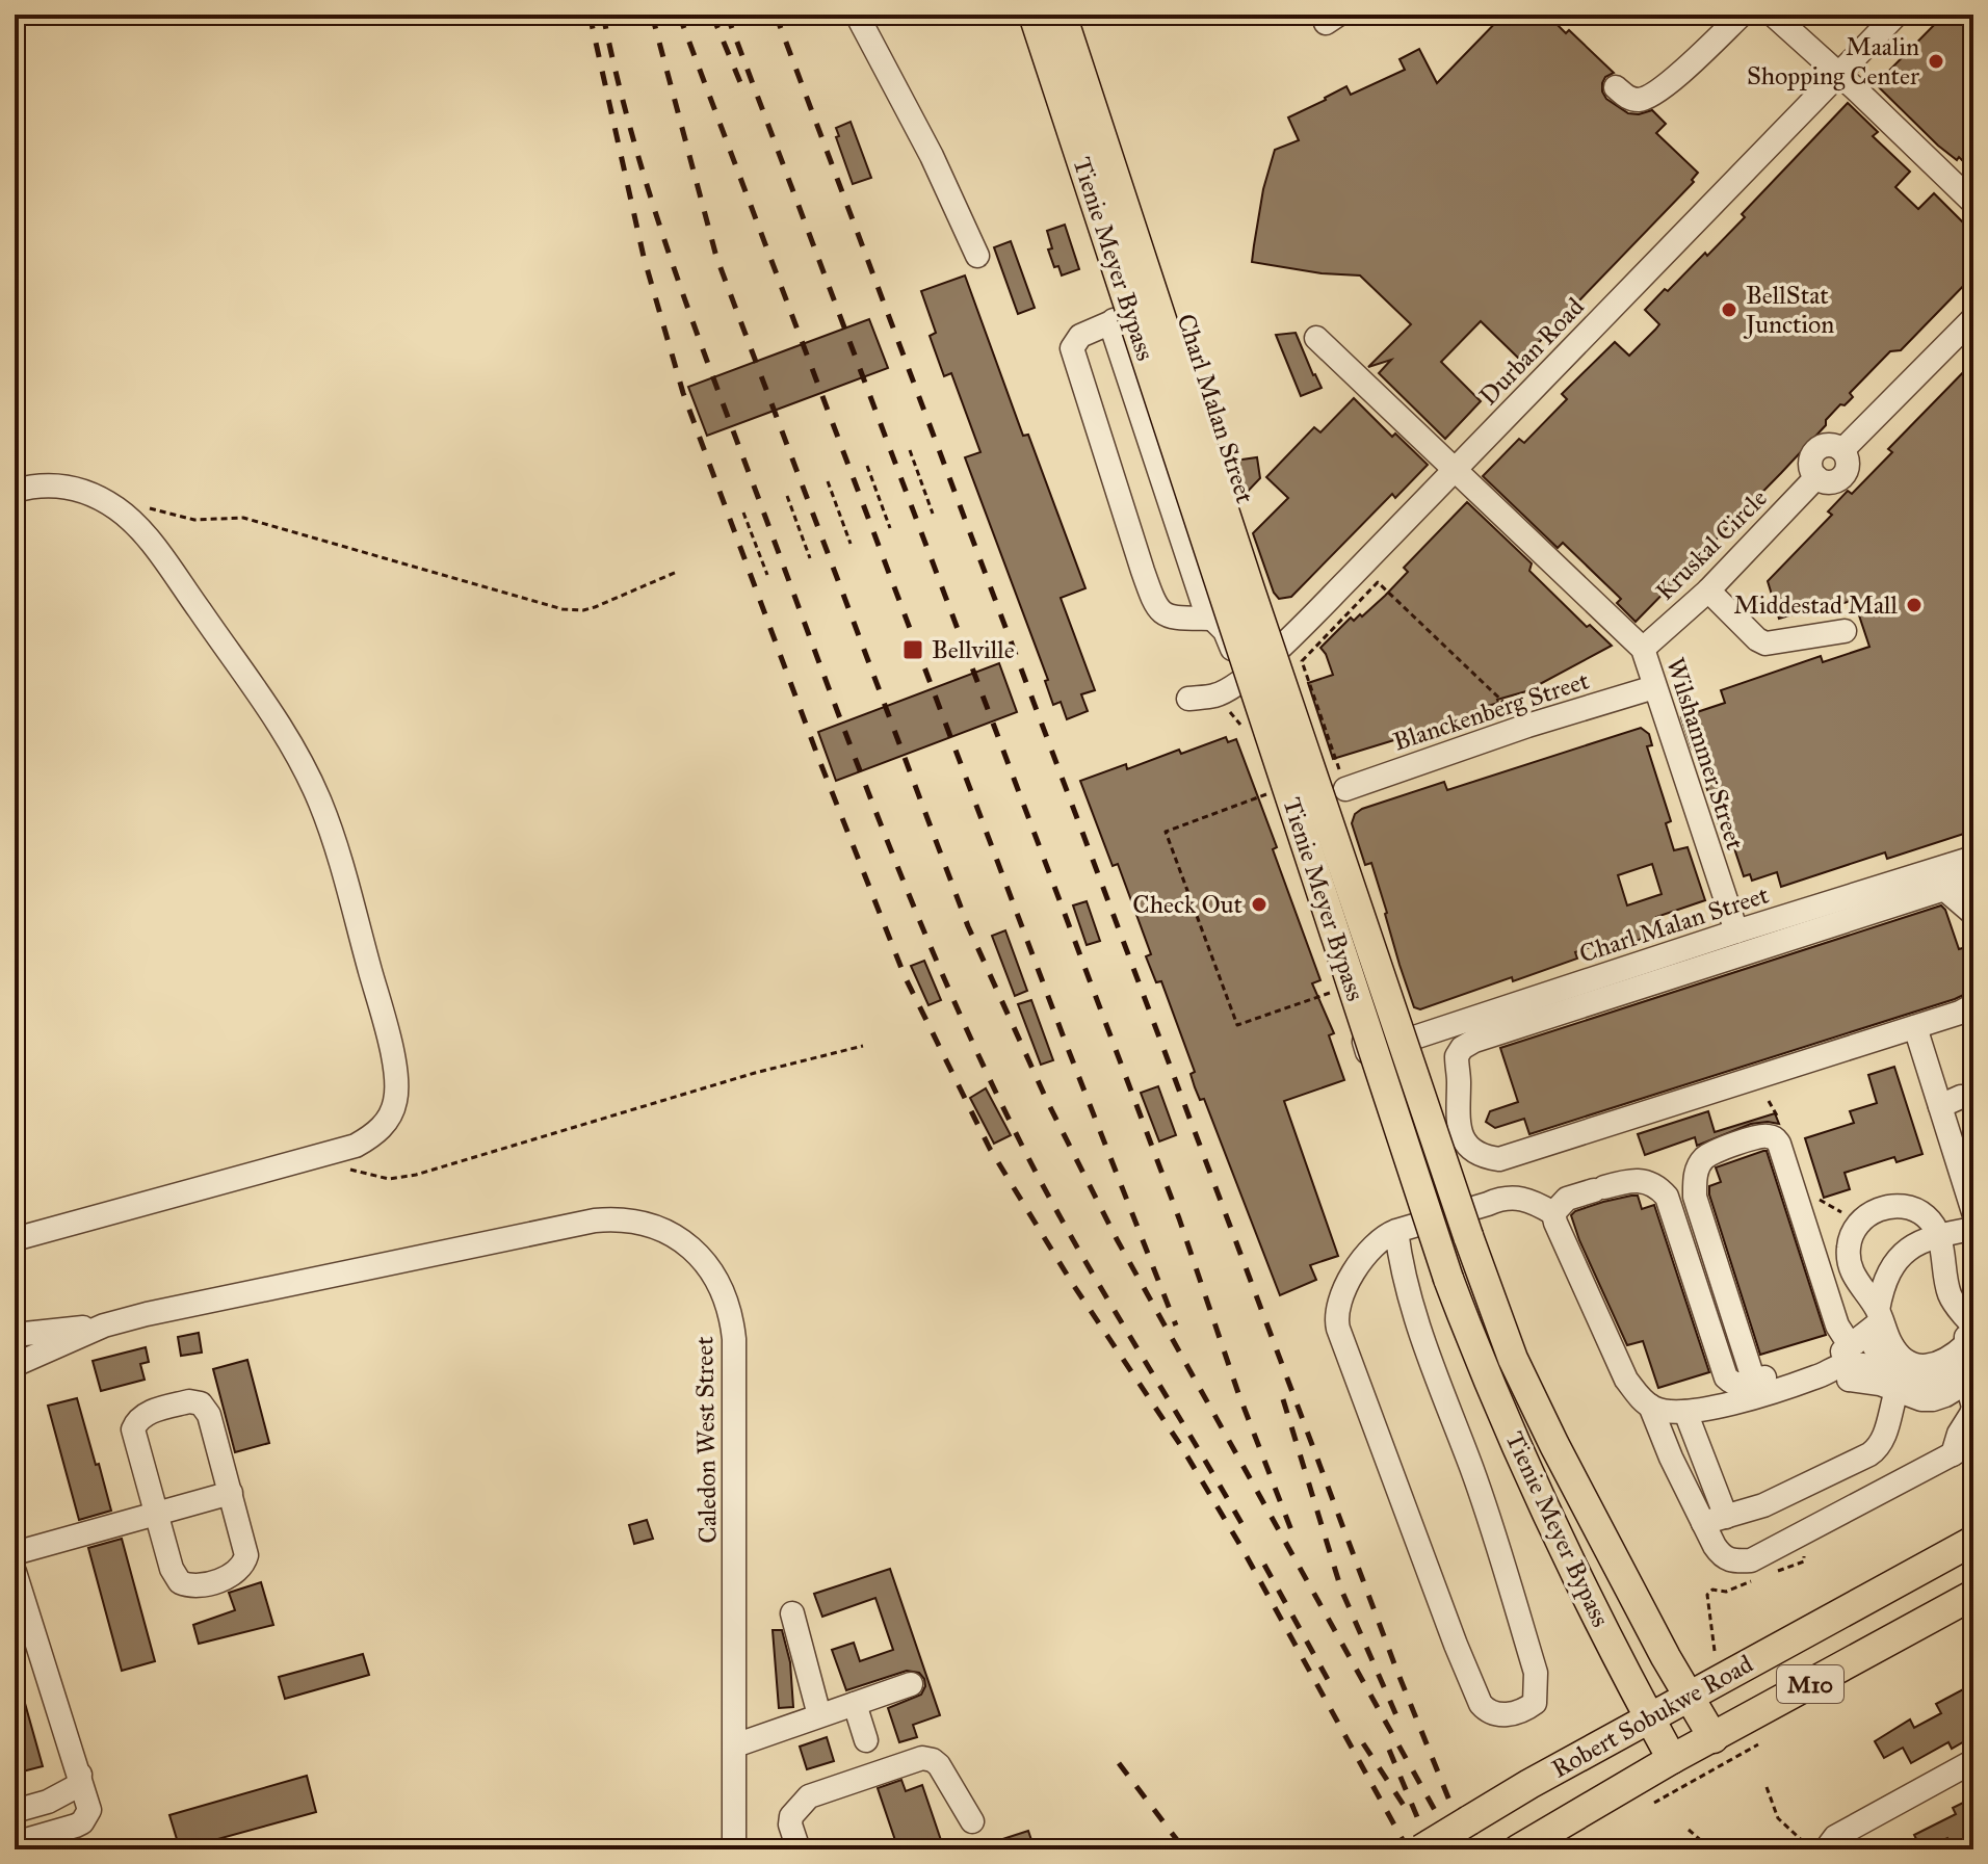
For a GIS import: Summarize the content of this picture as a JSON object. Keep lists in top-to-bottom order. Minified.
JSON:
{"streets":{"main road":["Tienie Meyer Bypass","M10","Robert Sobukwe Road"],"street":["Durban Road","Charl Malan Street","Kruskal Circle","Blanckenberg Street","Wilshammer Street","Caledon West Street"]},"crossings":[["Tienie Meyer Bypass","Robert Sobukwe Road"],["Durban Road","Charl Malan Street"],["Durban Road","Wilshammer Street"],["Charl Malan Street","Wilshammer Street"],["Kruskal Circle","Wilshammer Street"],["Blanckenberg Street","Wilshammer Street"]],"places":{"other":["Maalin Shopping Center","BellStat Junction","Middestad Mall","Check Out"],"transit":["Bellville"]}}
